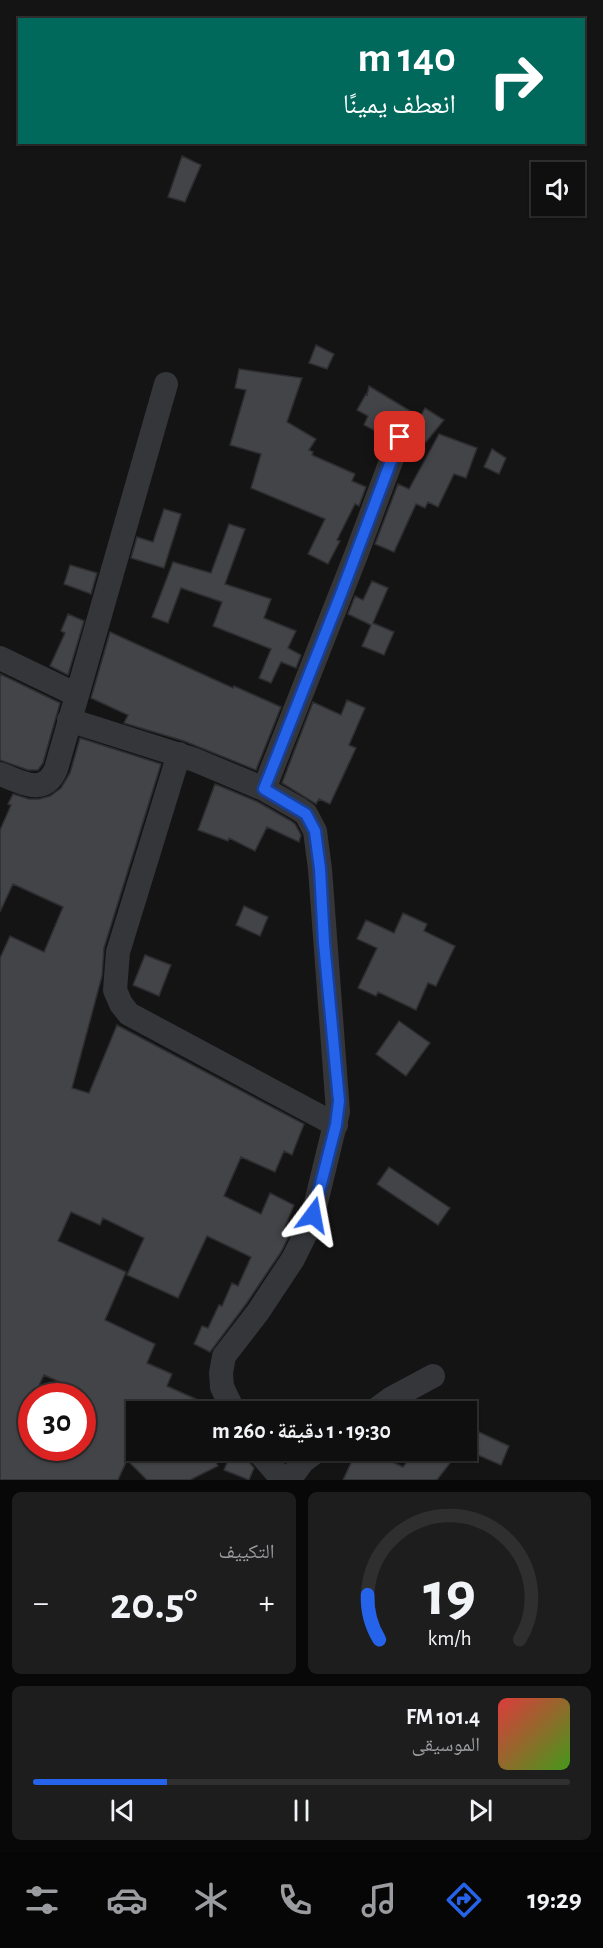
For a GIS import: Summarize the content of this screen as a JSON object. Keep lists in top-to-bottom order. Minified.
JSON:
{"page":{"turn":["140 m","انعطف يمينًا"],"limit":"30","trip":"19:30 · 1 دقيقة · 260 m","tile":"التكييف","heat":["−","20.5°","+"],"song":["101.4 FM","الموسيقى"],"tabs":"19:29","gauge":["19","km/h"]}}
